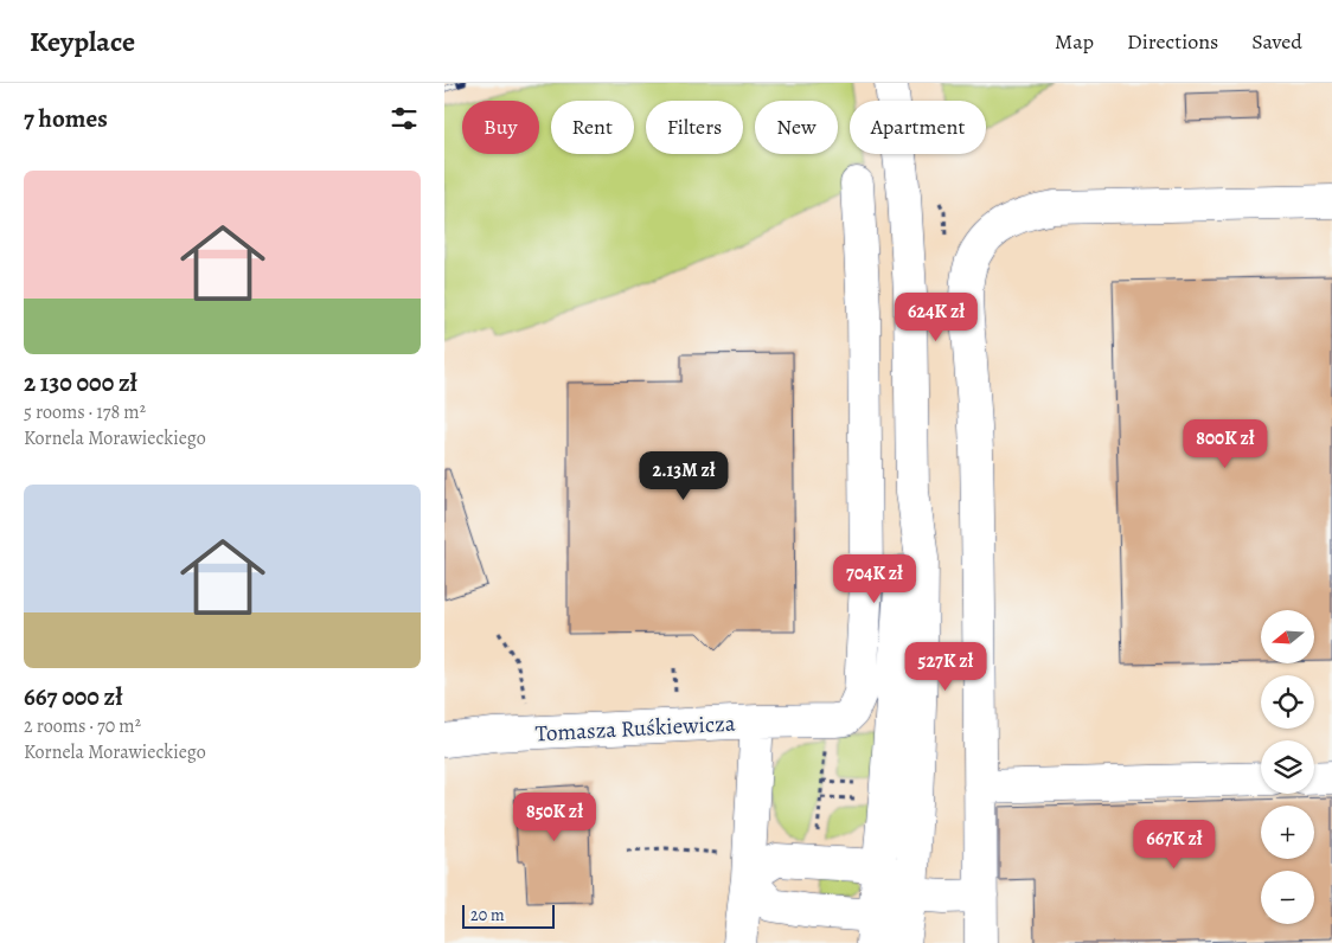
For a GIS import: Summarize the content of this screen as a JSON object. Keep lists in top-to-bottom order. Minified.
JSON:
{"streets":{"street":["Tomasza Ruśkiewicza"]},"scale_bar":"20 m","north":"left","page":{"header":"Keyplace","nav":["Map","Directions","Saved"],"heading":"7 homes","chip":["Buy","Rent","Filters","New","Apartment"],"list":[{"name":"2 130 000 zł","note":"5 rooms · 178 m² · Kornela Morawieckiego"},{"name":"667 000 zł","note":"2 rooms · 70 m² · Kornela Morawieckiego"}],"price":["624K zł","800K zł","2.13M zł","704K zł","527K zł","850K zł","667K zł"],"map_buttons":["+","−"],"scale":"20 m"}}
